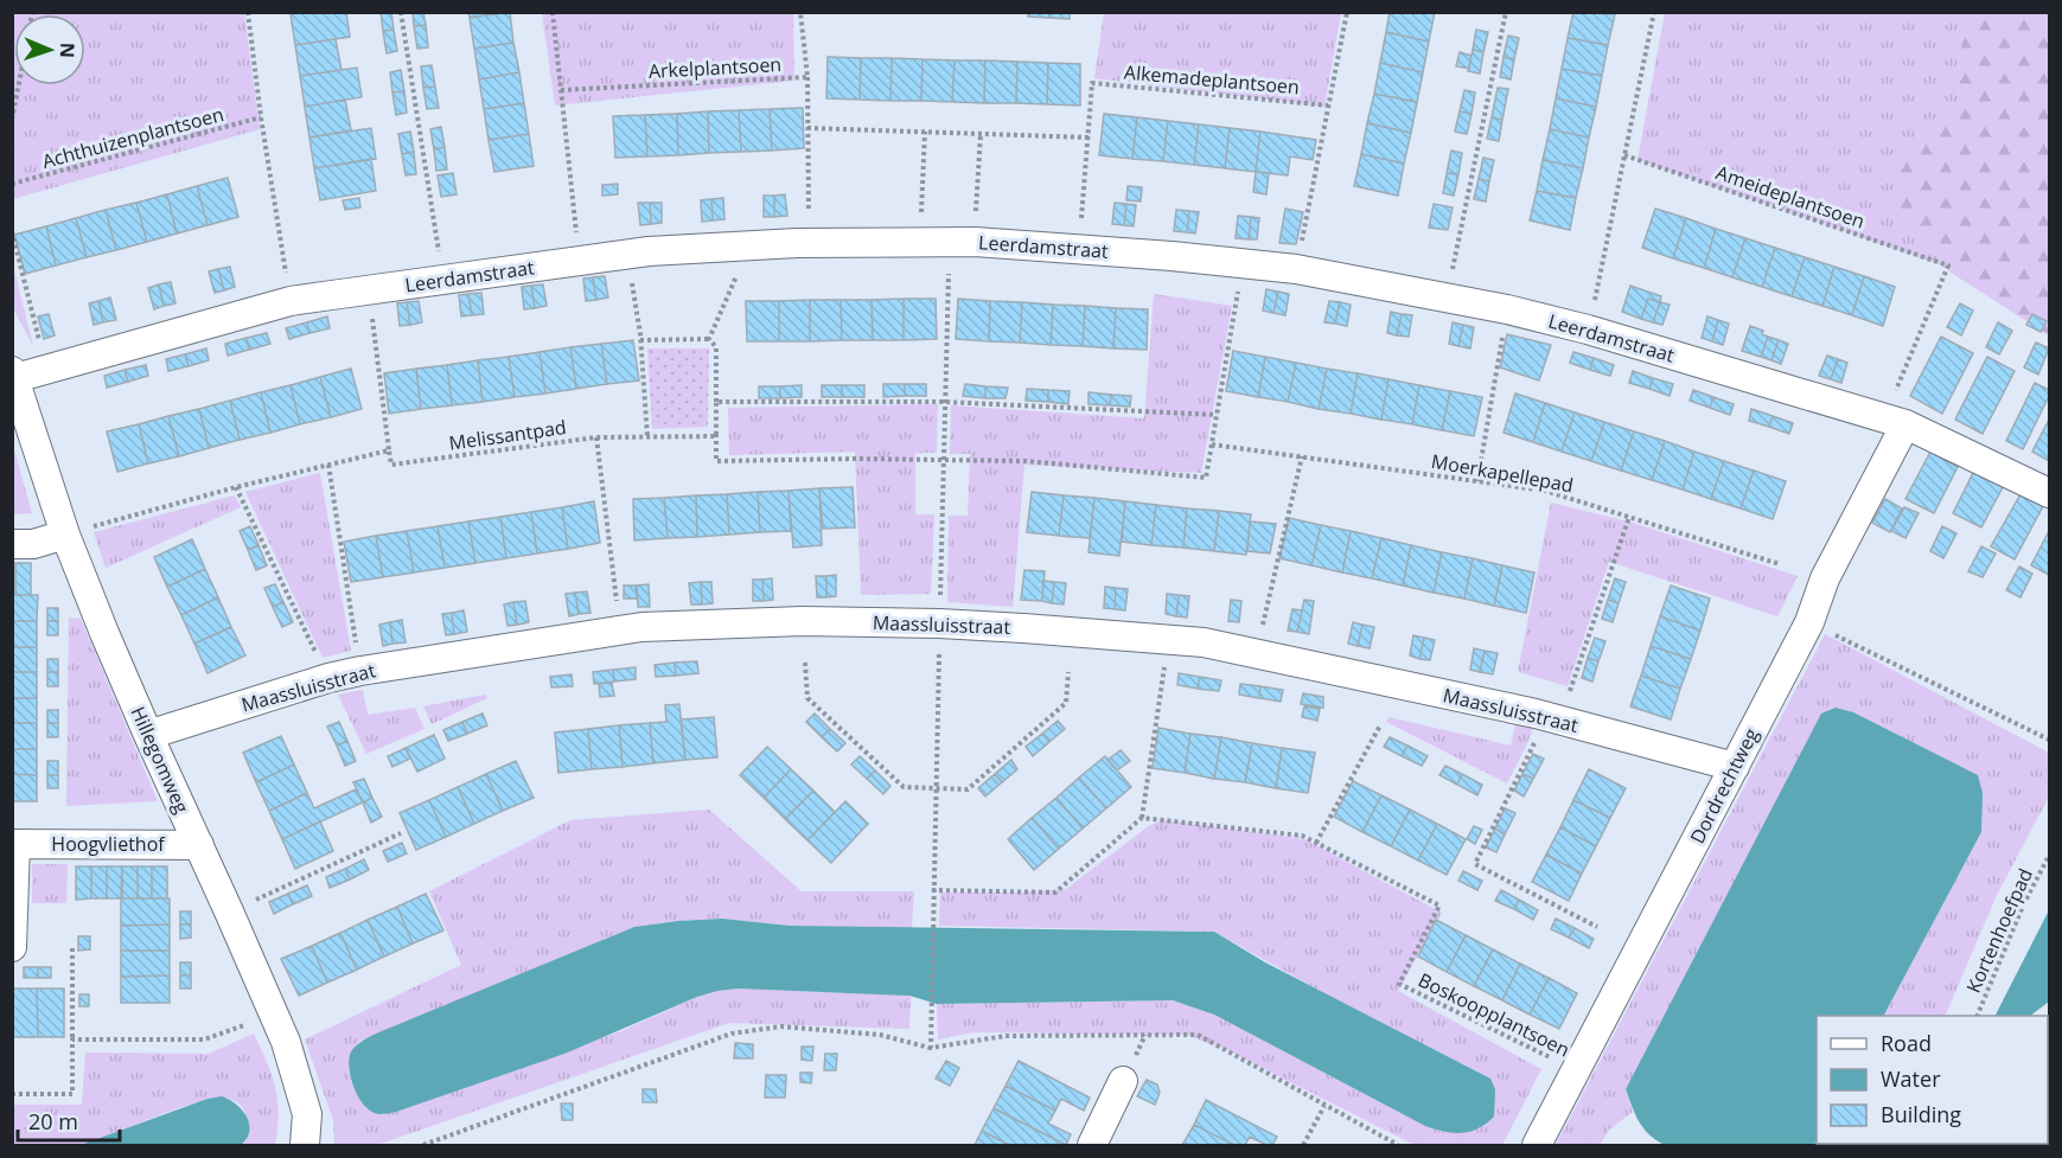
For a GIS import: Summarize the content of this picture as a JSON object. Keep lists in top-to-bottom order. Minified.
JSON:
{"streets":{"street":["Leerdamstraat","Maassluisstraat","Hillegomweg","Dordrechtweg","Hoogvliethof"],"path":["Arkelplantsoen","Alkemadeplantsoen","Achthuizenplantsoen","Ameideplantsoen","Melissantpad","Moerkapellepad","Kortenhoefpad","Boskoopplantsoen"]},"crossings":[["Ameideplantsoen","Leerdamstraat"],["Ameideplantsoen","Dordrechtweg"],["Leerdamstraat","Hillegomweg"],["Leerdamstraat","Dordrechtweg"],["Maassluisstraat","Hillegomweg"],["Maassluisstraat","Dordrechtweg"],["Hillegomweg","Hoogvliethof"],["Dordrechtweg","Boskoopplantsoen"]],"legend":["Road","Water","Building"],"scale_bar":"20 m","north":"right"}
